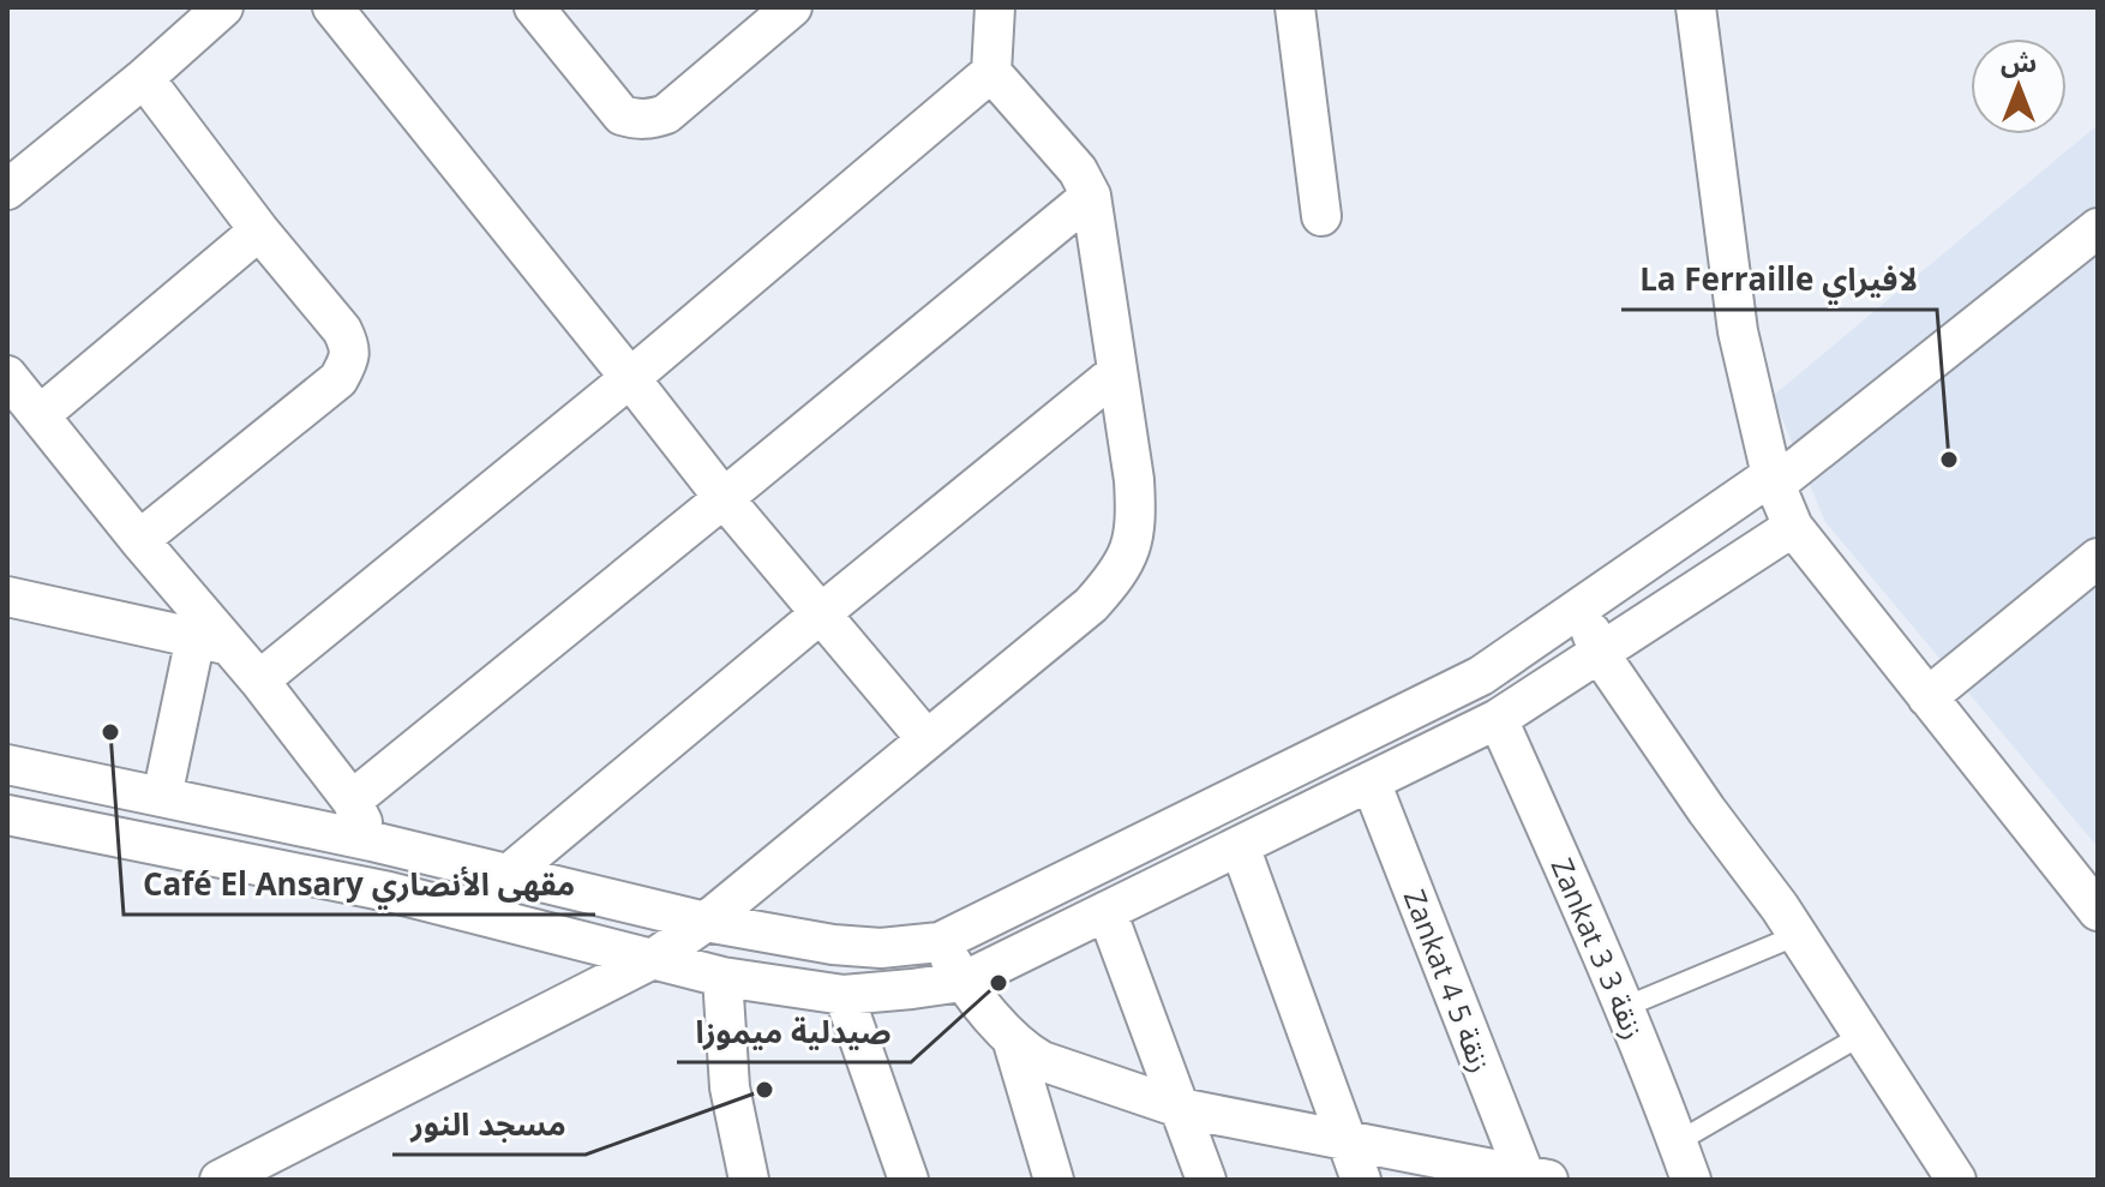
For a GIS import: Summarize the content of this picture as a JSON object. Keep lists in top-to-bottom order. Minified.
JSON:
{"streets":{"street":["Zankat 3 زنقة 3","Zankat 4 زنقة 5"]},"places":["La Ferraille لافيراي","Café El Ansary مقهى الأنصاري","صيدلية ميموزا","مسجد النور"],"north":"top"}
